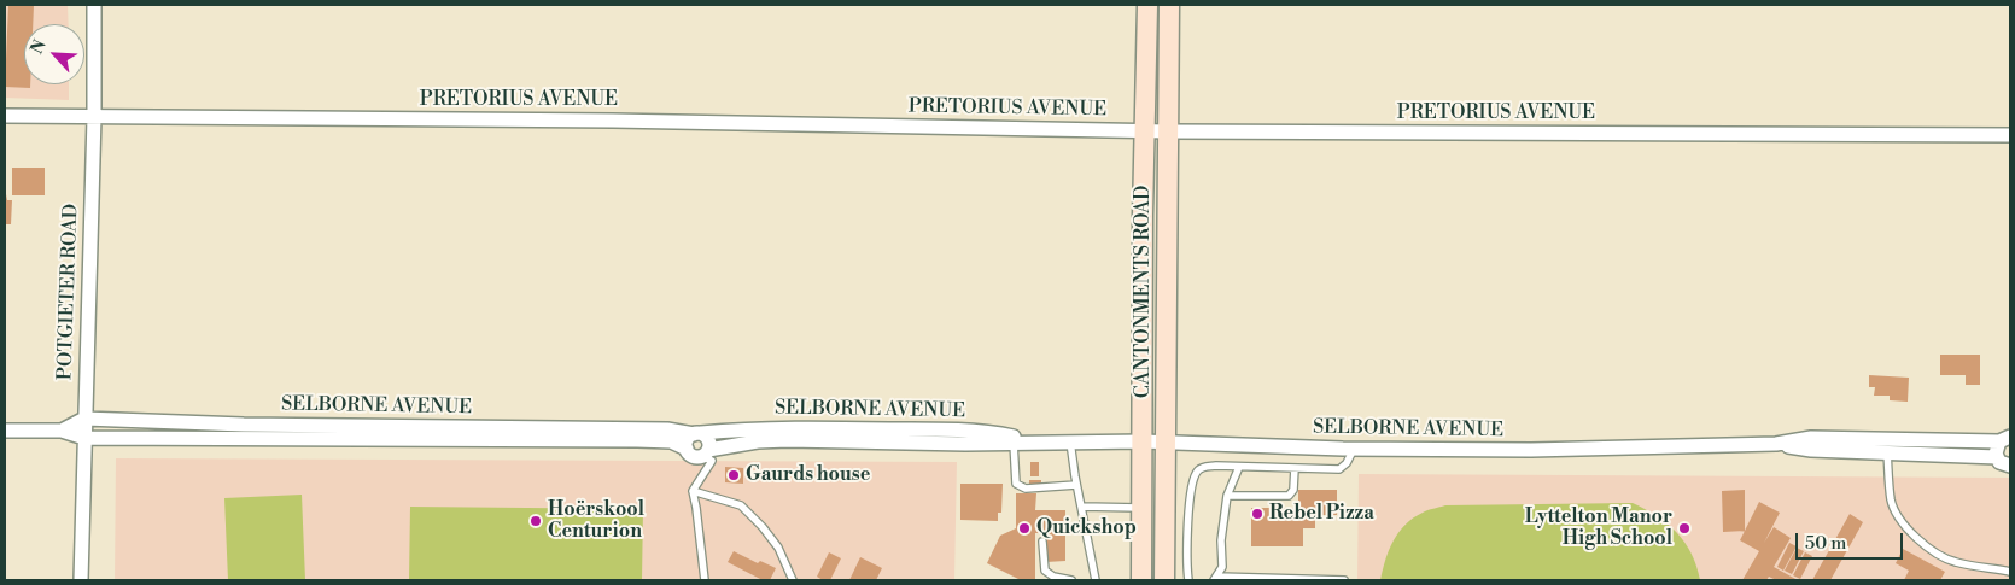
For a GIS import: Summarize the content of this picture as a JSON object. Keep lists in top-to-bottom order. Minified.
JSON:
{"streets":{"main road":["CANTONMENTS ROAD"],"street":["PRETORIUS AVENUE","POTGIETER ROAD","SELBORNE AVENUE"]},"crossings":[["PRETORIUS AVENUE","POTGIETER ROAD"],["PRETORIUS AVENUE","CANTONMENTS ROAD"],["POTGIETER ROAD","SELBORNE AVENUE"],["CANTONMENTS ROAD","SELBORNE AVENUE"]],"places":["Gaurds house","Rebel Pizza","Hoërskool Centurion","Quickshop","Lyttelton Manor High School"],"scale_bar":"50 m","north":"top left"}
